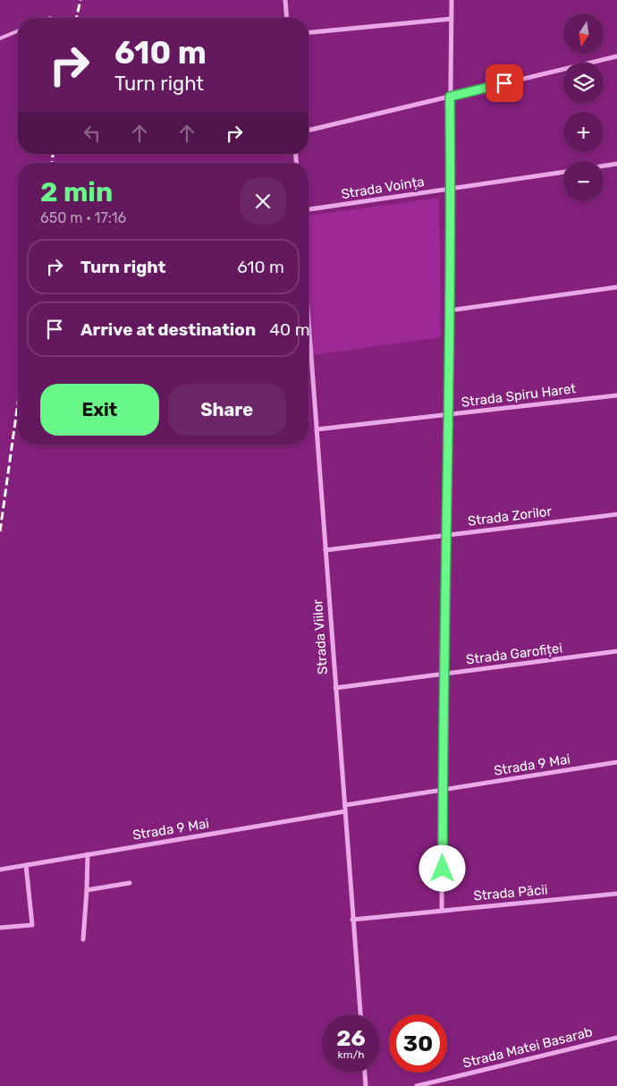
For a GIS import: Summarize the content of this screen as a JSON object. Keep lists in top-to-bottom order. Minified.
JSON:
{"streets":{"street":["Strada Voința","Strada Spiru Haret","Strada Zorilor","Strada Viilor","Strada Garofiței","Strada 9 Mai","Strada Păcii","Strada Matei Basarab"]},"crossings":[["Strada Spiru Haret","Strada Viilor"],["Strada Zorilor","Strada Viilor"],["Strada Viilor","Strada Garofiței"],["Strada Viilor","Strada 9 Mai"],["Strada Viilor","Strada Păcii"]],"north":"bottom","page":{"map_buttons":["+","−"],"turn":["610 m","Turn right"],"heading":["2 min","650 m · 17:16"],"list":[{"name":"Turn right","value":"610 m"},{"name":"Arrive at destination","value":"40 m"}],"buttons":["Exit","Share"],"speed":"26 km/h","limit":"30"}}
